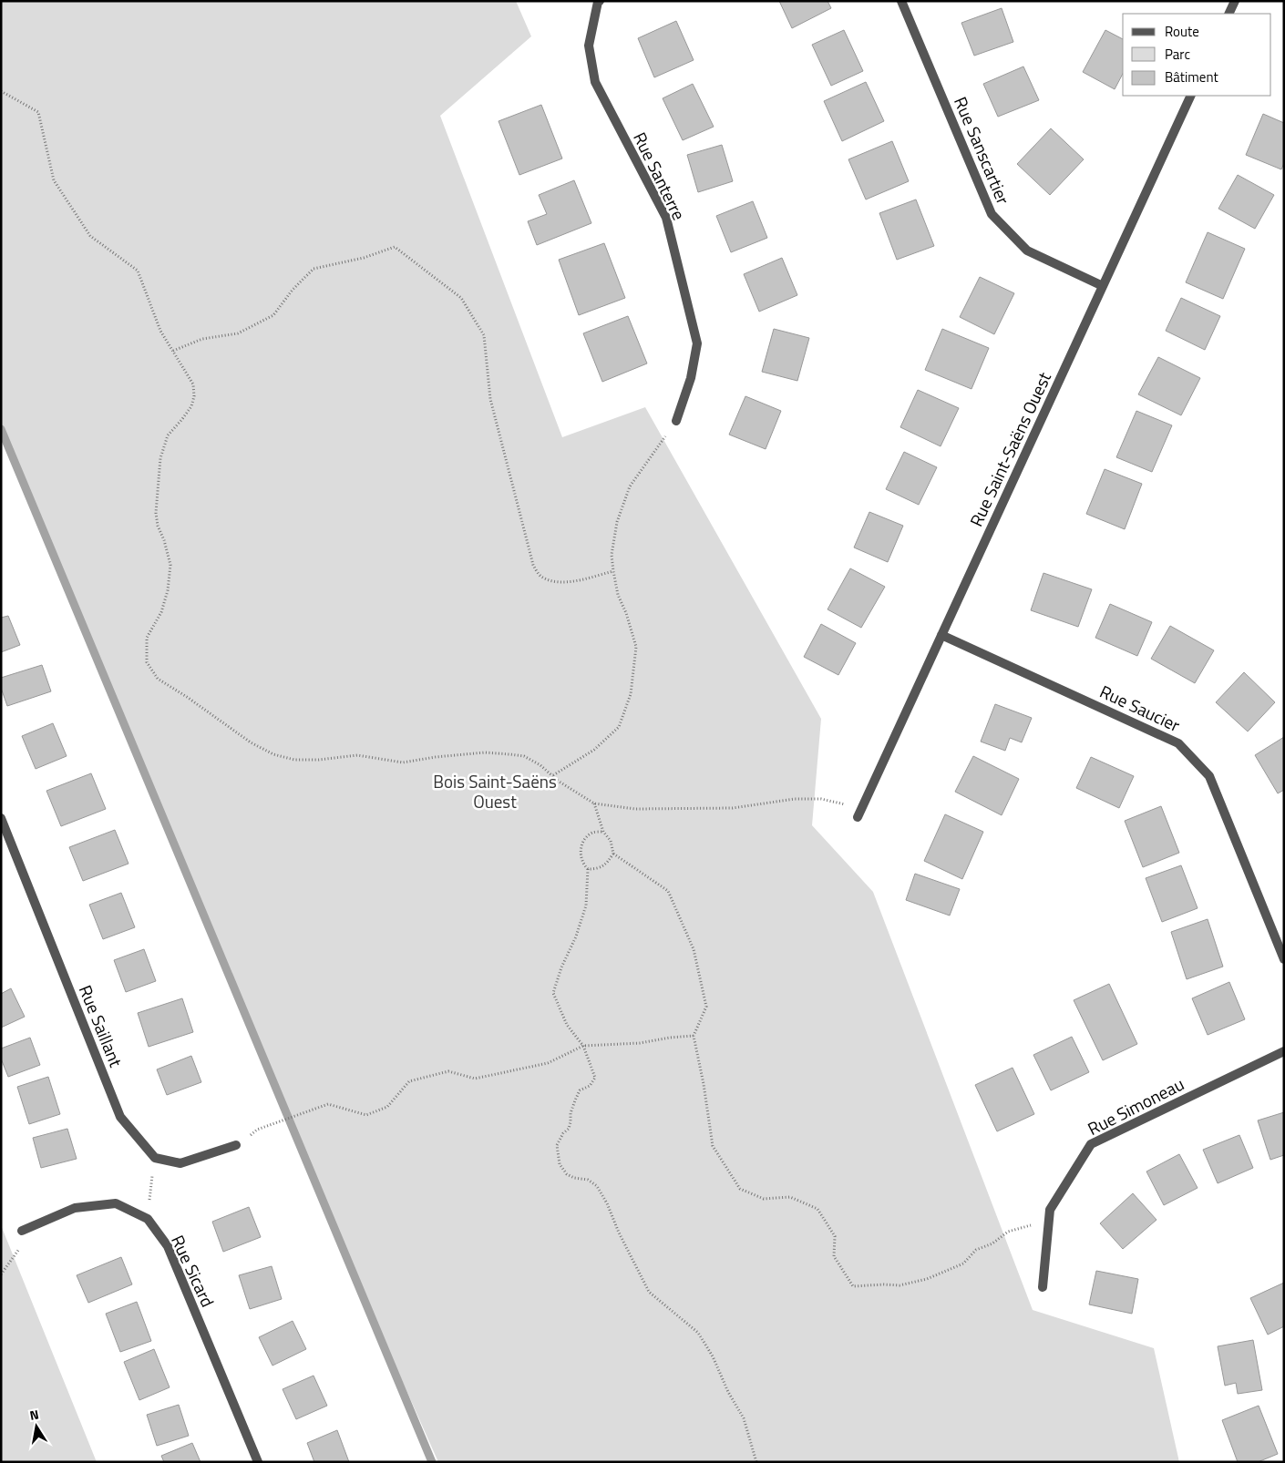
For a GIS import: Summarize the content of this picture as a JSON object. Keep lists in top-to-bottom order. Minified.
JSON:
{"streets":{"street":["Rue Sanscartier","Rue Santerre","Rue Saint-Saëns Ouest","Rue Saucier","Rue Saillant","Rue Simoneau","Rue Sicard"]},"crossings":[["Rue Sanscartier","Rue Saint-Saëns Ouest"],["Rue Saint-Saëns Ouest","Rue Saucier"]],"parks":["Bois Saint-Saëns Ouest"],"legend":["Route","Parc","Bâtiment"],"north":"top"}
